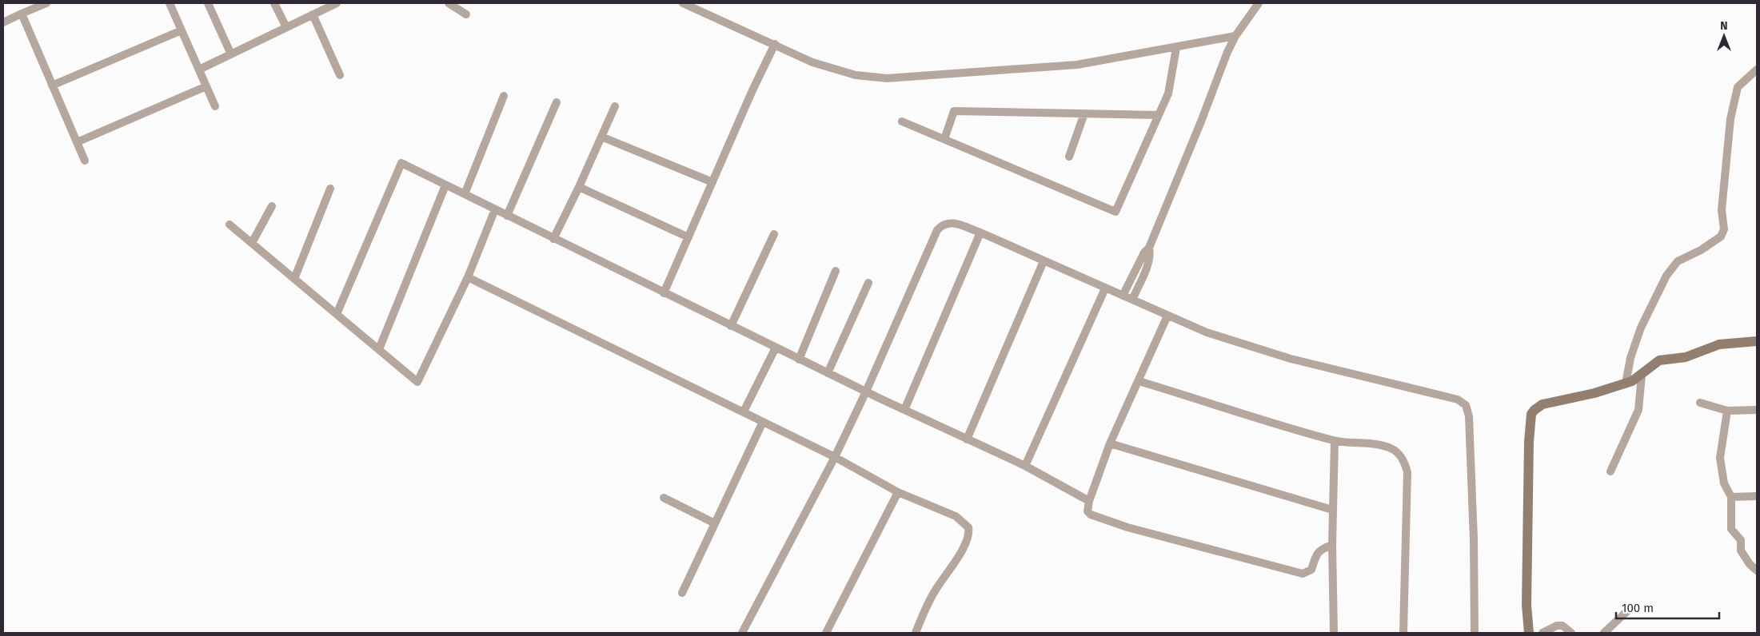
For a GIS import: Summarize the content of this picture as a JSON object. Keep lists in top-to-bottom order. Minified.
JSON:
{"scale_bar":"100 m","north":"top"}
